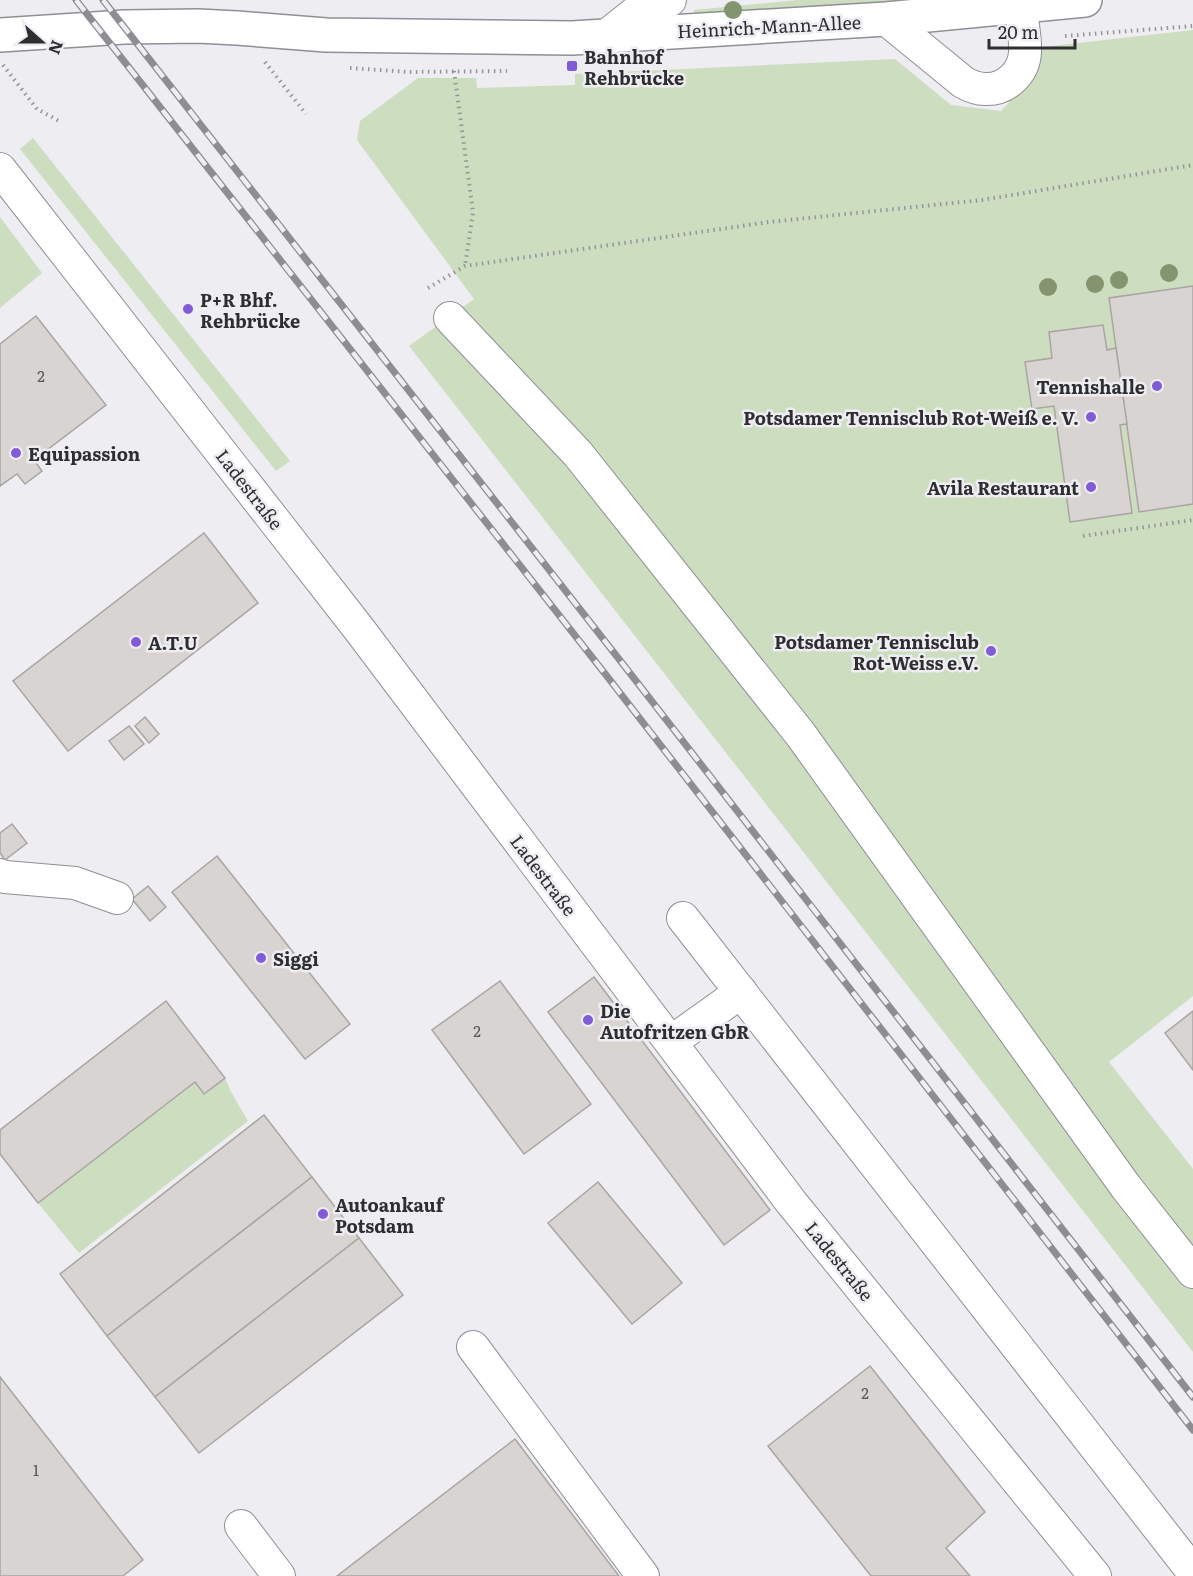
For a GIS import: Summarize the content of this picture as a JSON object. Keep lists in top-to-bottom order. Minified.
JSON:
{"streets":{"main road":["Heinrich-Mann-Allee"],"street":["Ladestraße"]},"places":{"transit":["Bahnhof Rehbrücke"],"other":["P+R Bhf. Rehbrücke","Tennishalle","Potsdamer Tennisclub Rot-Weiß e. V.","Equipassion","Avila Restaurant","A.T.U","Potsdamer Tennisclub Rot-Weiss e.V.","Siggi","Die Autofritzen GbR","Autoankauf Potsdam"]},"house_numbers":["2","2","2","1"],"scale_bar":"20 m","north":"right"}
